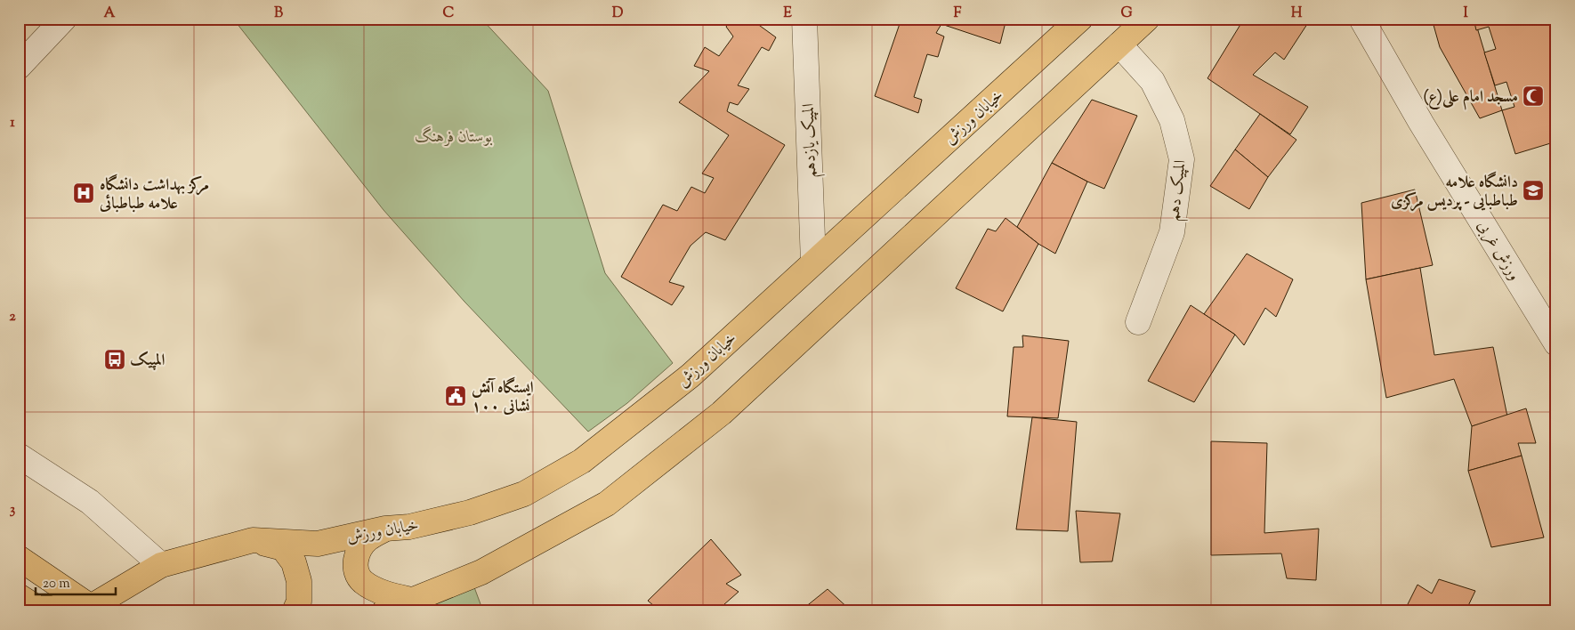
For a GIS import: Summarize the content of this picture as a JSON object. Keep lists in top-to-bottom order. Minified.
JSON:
{"streets":{"main road":["خیابان ورزش"],"street":["المپیک یازدهم","المپیک دهم","ورزش غربی"]},"crossings":[["خیابان ورزش","المپیک یازدهم"]],"parks":["بوستان فرهنگ"],"places":{"mosque":["مسجد امام علی(ع)"],"school or university":["دانشگاه علامه طباطبایی - پردیس مرکزی"],"hospital":["مرکز بهداشت دانشگاه علامه طباطبائی"],"bus stop":["المپیک"],"public building":["ایستگاه آتش نشانی ۱۰۰"]},"scale_bar":"20 m","grid":{"columns":["A","B","C","D","E","F","G","H","I"],"rows":["1","2","3"]}}
